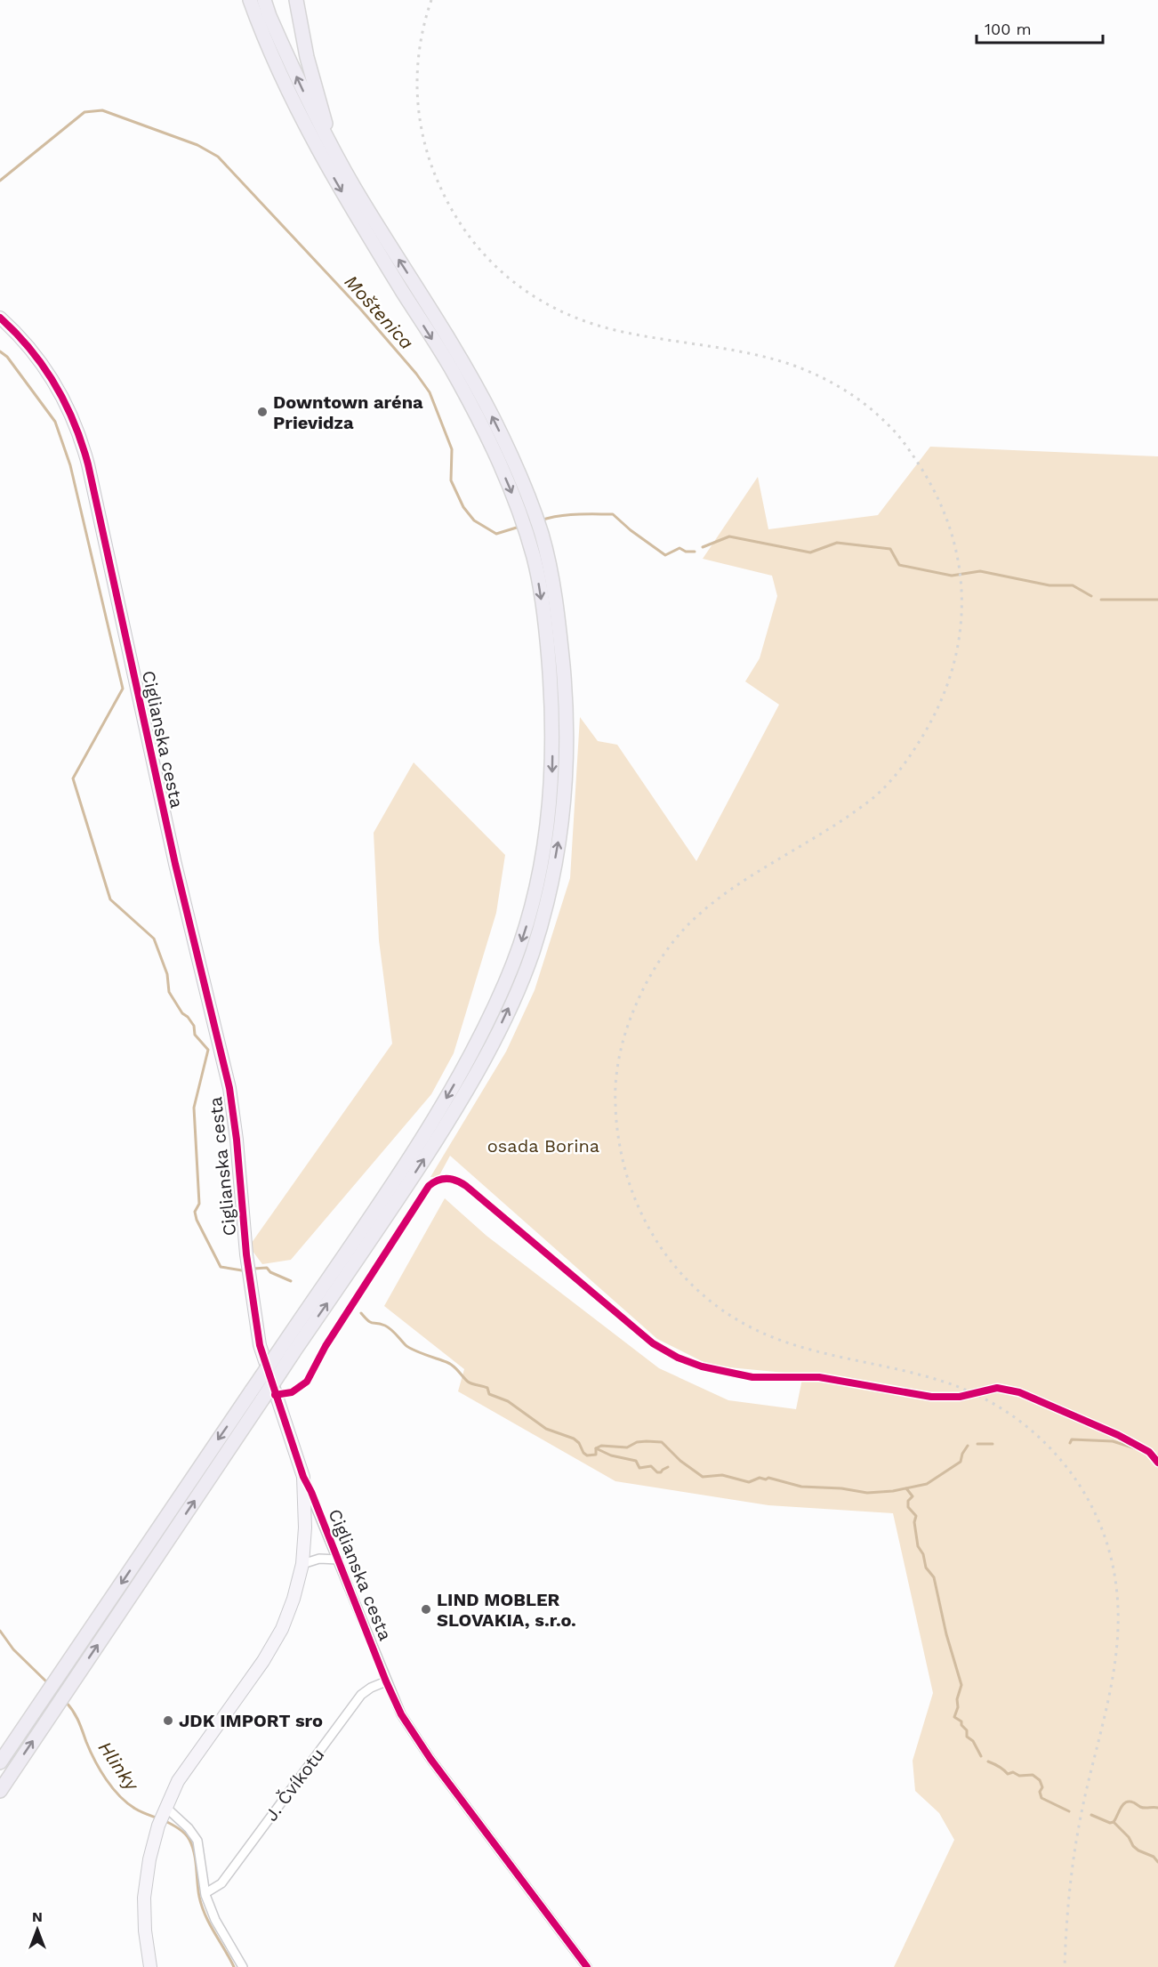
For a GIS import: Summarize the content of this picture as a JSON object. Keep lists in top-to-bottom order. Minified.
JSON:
{"streets":{"street":["Ciglianska cesta","J. Čvíkotu"]},"crossings":[["Ciglianska cesta","J. Čvíkotu"]],"water":["Moštenica","Hlinky"],"parks":["osada Borina"],"places":["Downtown aréna Prievidza","LIND MOBLER SLOVAKIA, s.r.o.","JDK IMPORT sro"],"scale_bar":"100 m","north":"top"}
